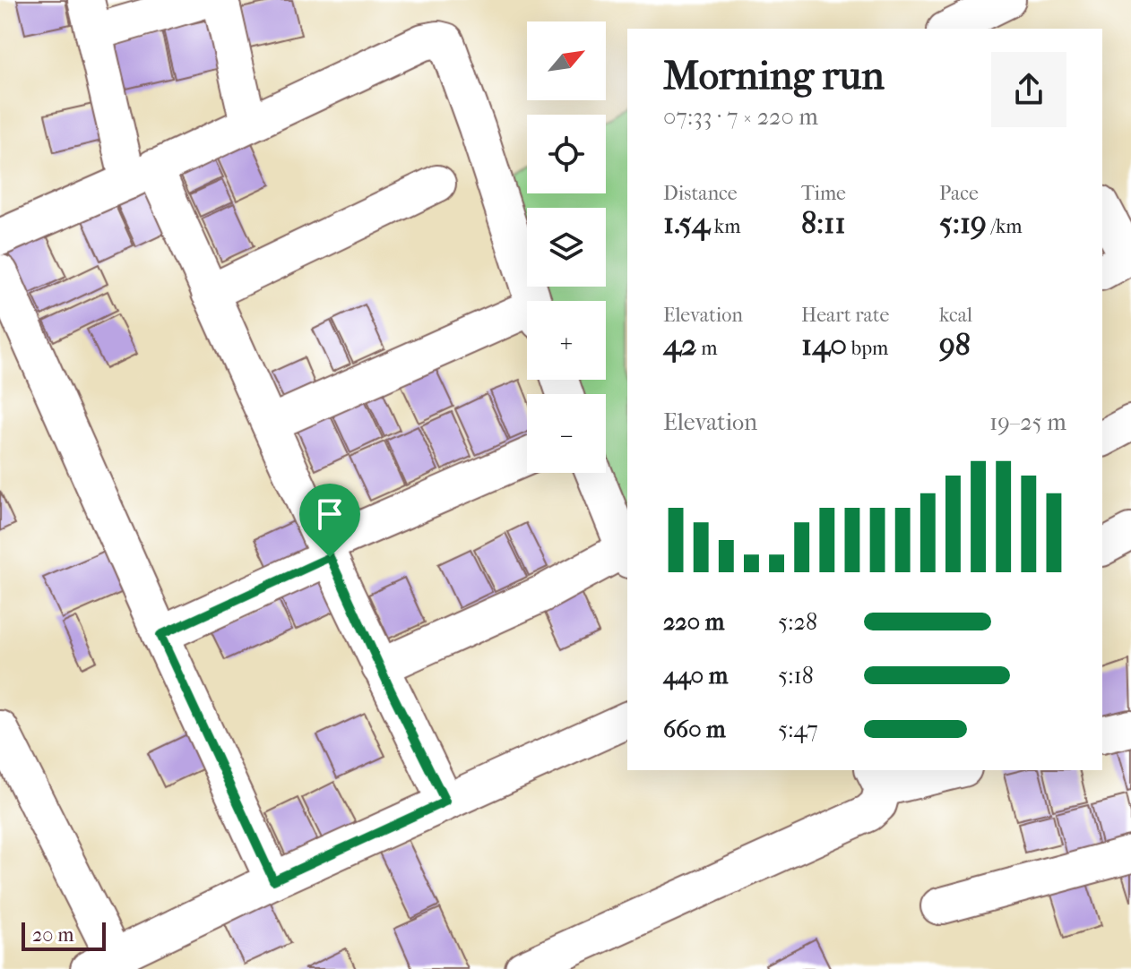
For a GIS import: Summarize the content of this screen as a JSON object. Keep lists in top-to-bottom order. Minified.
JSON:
{"scale_bar":"20 m","north":"top right","page":{"map_buttons":["+","−"],"heading":["Morning run","07:33 · 7 × 220 m"],"stats":[["Distance","1.54 km"],["Time","8:11"],["Pace","5:19 /km"],["Elevation","42 m"],["Heart rate","140 bpm"],["kcal","98"]],"chart":["Elevation","19–25 m"],"list":[{"name":"220 m","note":"5:28"},{"name":"440 m","note":"5:18"},{"name":"660 m","note":"5:47"}],"scale":"20 m"}}
